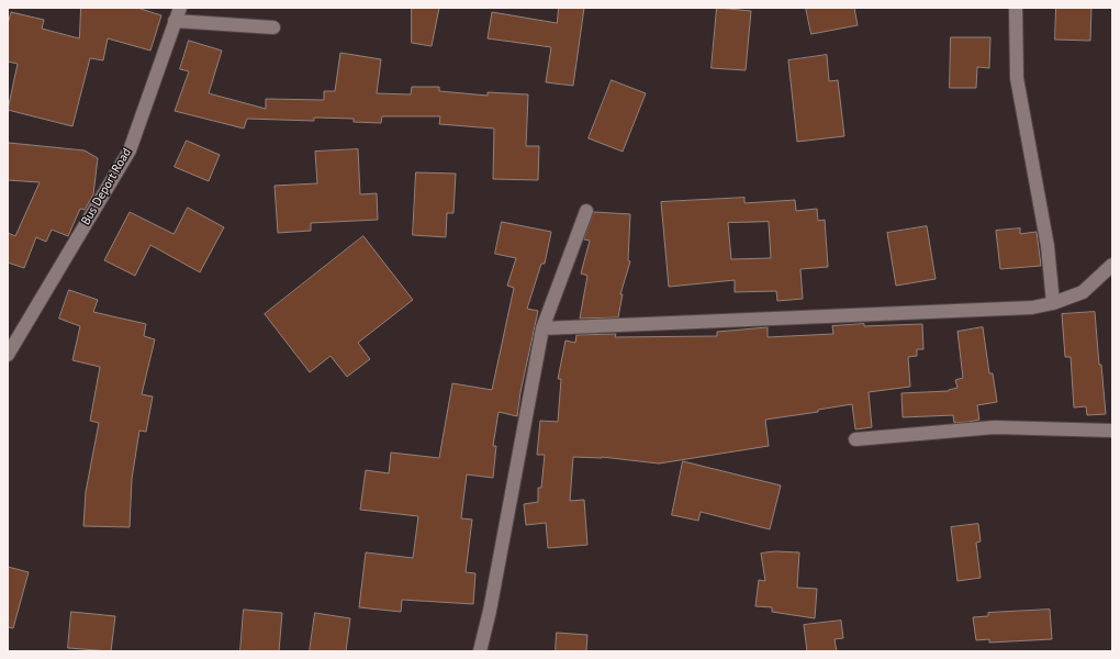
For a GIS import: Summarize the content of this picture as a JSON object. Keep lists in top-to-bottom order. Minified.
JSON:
{"streets":{"street":["Bus Deport Road"]}}
